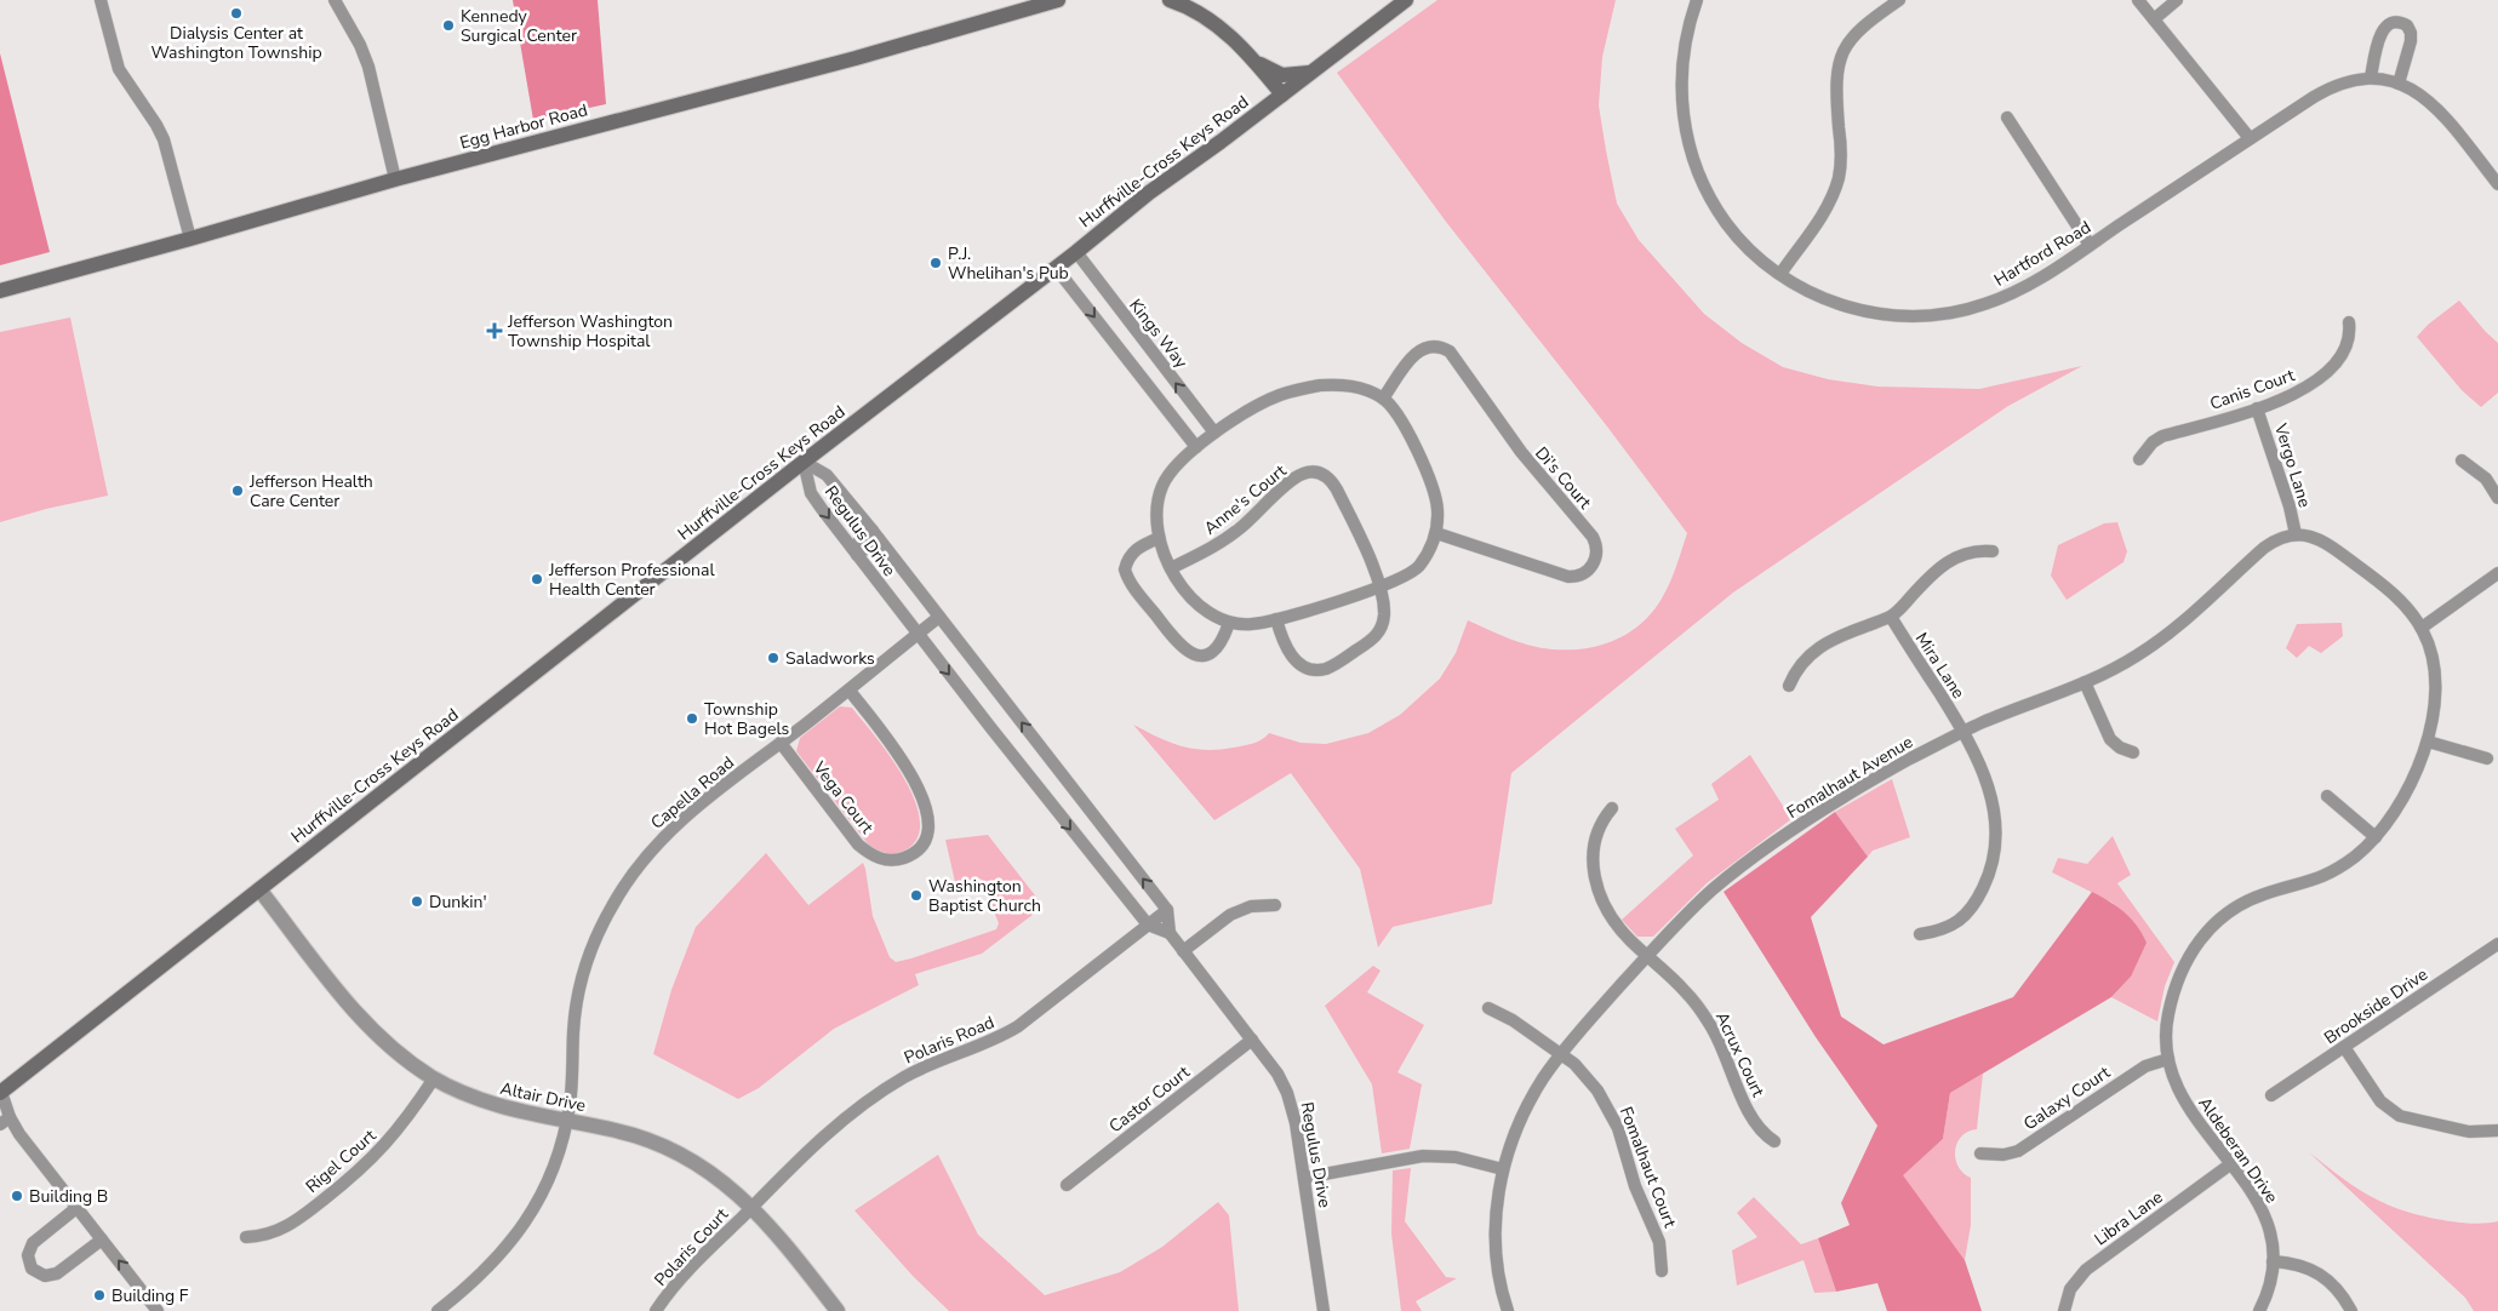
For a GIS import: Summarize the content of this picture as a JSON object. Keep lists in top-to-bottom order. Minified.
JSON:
{"streets":{"main road":["Egg Harbor Road","Hurffville-Cross Keys Road"],"street":["Hartford Road","Kings Way","Canis Court","Vergo Lane","Di's Court","Anne's Court","Regulus Drive","Mira Lane","Fomalhaut Avenue","Capella Road","Vega Court","Brookside Drive","Polaris Road","Acrux Court","Altair Drive","Galaxy Court","Castor Court","Aldeberan Drive","Rigel Court","Fomalhaut Court","Libra Lane","Polaris Court"]},"crossings":[["Hurffville-Cross Keys Road","Kings Way"],["Hurffville-Cross Keys Road","Regulus Drive"],["Hurffville-Cross Keys Road","Altair Drive"],["Canis Court","Vergo Lane"],["Vergo Lane","Fomalhaut Avenue"],["Regulus Drive","Capella Road"],["Regulus Drive","Polaris Road"],["Regulus Drive","Castor Court"],["Mira Lane","Fomalhaut Avenue"],["Fomalhaut Avenue","Acrux Court"],["Fomalhaut Avenue","Fomalhaut Court"],["Capella Road","Vega Court"],["Capella Road","Altair Drive"],["Polaris Road","Altair Drive"],["Polaris Road","Polaris Court"],["Altair Drive","Rigel Court"],["Altair Drive","Polaris Court"],["Galaxy Court","Aldeberan Drive"],["Aldeberan Drive","Libra Lane"]],"places":{"other":["Dialysis Center at Washington Township","Kennedy Surgical Center","P.J. Whelihan's Pub","Jefferson Health Care Center","Jefferson Professional Health Center","Saladworks","Township Hot Bagels","Washington Baptist Church","Dunkin'","Building B","Building F"],"health":["Jefferson Washington Township Hospital"]}}
